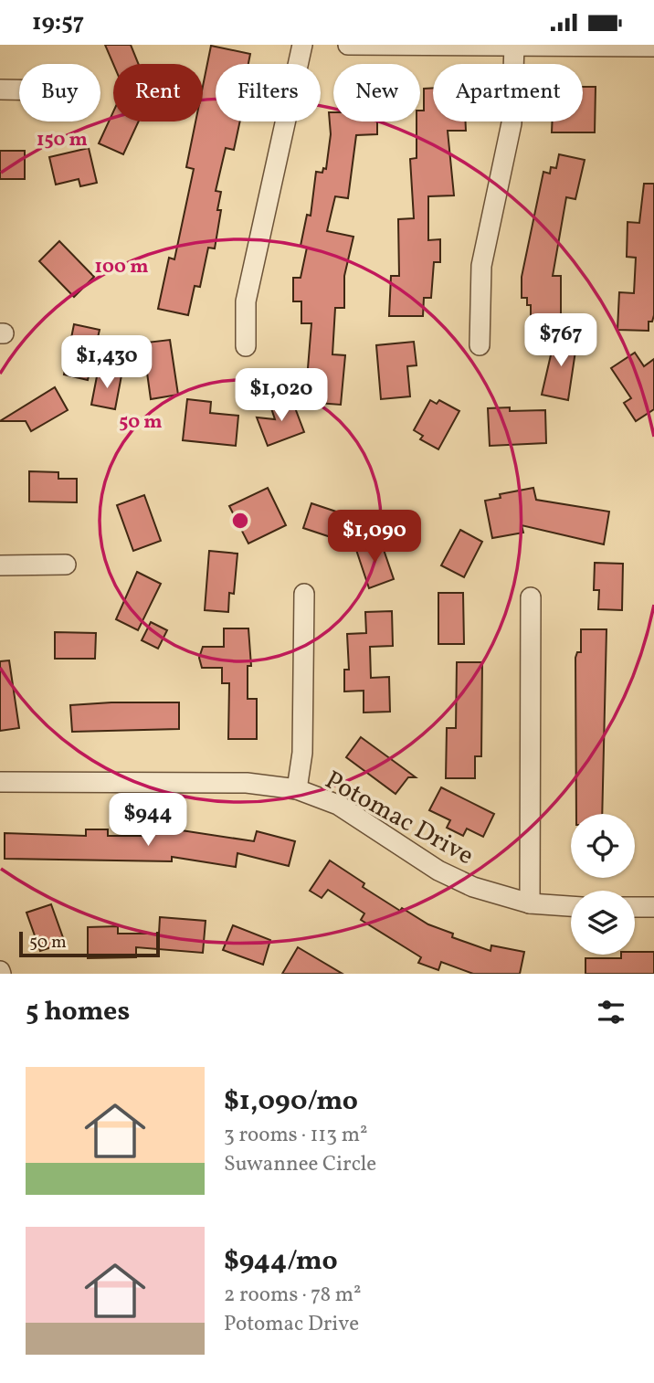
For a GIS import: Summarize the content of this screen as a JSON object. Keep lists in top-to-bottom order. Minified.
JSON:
{"streets":{"street":["Potomac Drive"]},"scale_bar":"50 m","page":{"status":"19:57","chip":["Buy","Rent","Filters","New","Apartment"],"price":["$767","$1,430","$1,020","$1,090","$944"],"scale":"50 m","heading":"5 homes","list":[{"name":"$1,090/mo","note":"3 rooms · 113 m² · Suwannee Circle"},{"name":"$944/mo","note":"2 rooms · 78 m² · Potomac Drive"}]},"rings":["150 m","100 m","50 m"]}
